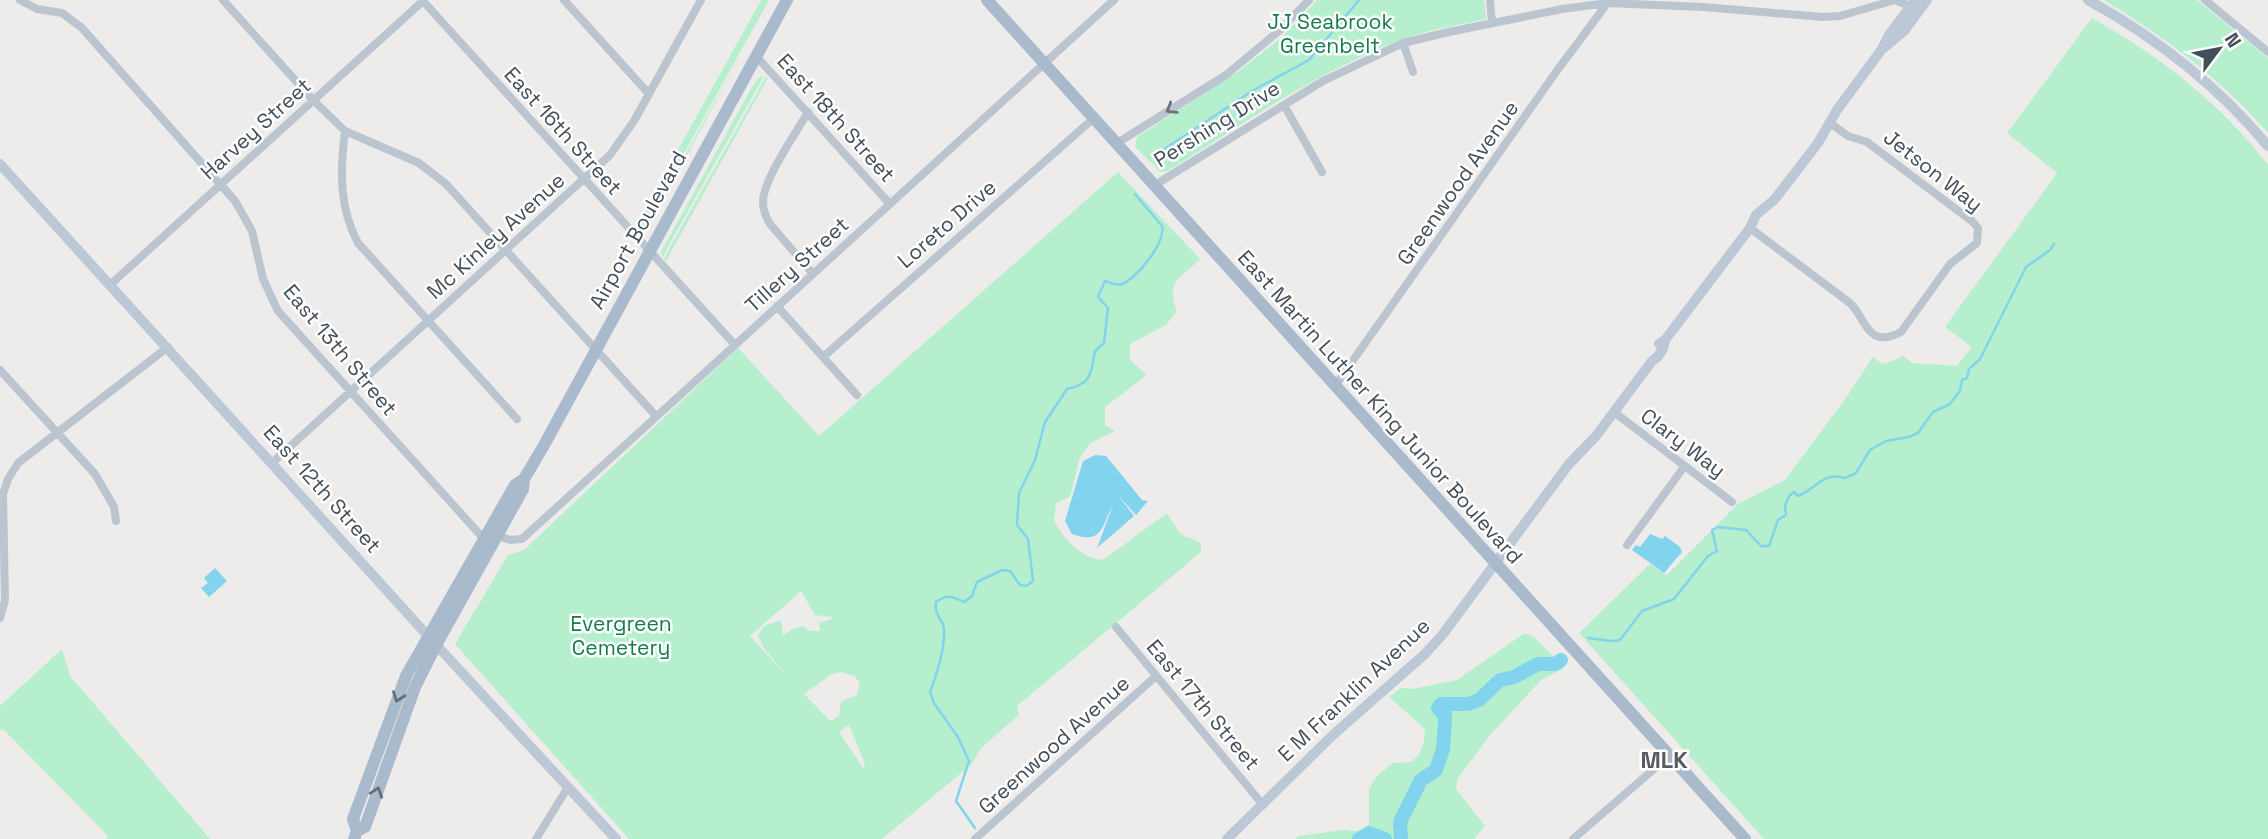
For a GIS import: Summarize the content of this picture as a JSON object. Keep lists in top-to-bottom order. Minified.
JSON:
{"streets":{"main road":["Airport Boulevard","East Martin Luther King Junior Boulevard"],"street":["East 18th Street","Pershing Drive","Harvey Street","East 16th Street","Jetson Way","Greenwood Avenue","Loreto Drive","Mc Kinley Avenue","Tillery Street","East 13th Street","Clary Way","East 12th Street","E M Franklin Avenue","East 17th Street"]},"crossings":[["East 18th Street","Airport Boulevard"],["East 18th Street","Tillery Street"],["Pershing Drive","Greenwood Avenue"],["Pershing Drive","East Martin Luther King Junior Boulevard"],["Pershing Drive","E M Franklin Avenue"],["Harvey Street","East 16th Street"],["Harvey Street","East 13th Street"],["Harvey Street","East 12th Street"],["East 16th Street","Airport Boulevard"],["East 16th Street","Mc Kinley Avenue"],["East 16th Street","Tillery Street"],["Jetson Way","E M Franklin Avenue"],["Greenwood Avenue","East Martin Luther King Junior Boulevard"],["Greenwood Avenue","East 17th Street"],["Loreto Drive","East Martin Luther King Junior Boulevard"],["Airport Boulevard","Tillery Street"],["Airport Boulevard","East 13th Street"],["Airport Boulevard","East 12th Street"],["Mc Kinley Avenue","East 13th Street"],["Mc Kinley Avenue","East 12th Street"],["Tillery Street","East Martin Luther King Junior Boulevard"],["East Martin Luther King Junior Boulevard","E M Franklin Avenue"],["Clary Way","E M Franklin Avenue"],["E M Franklin Avenue","East 17th Street"]],"districts":["MLK"],"parks":["JJ Seabrook Greenbelt","Evergreen Cemetery"],"north":"top right"}
